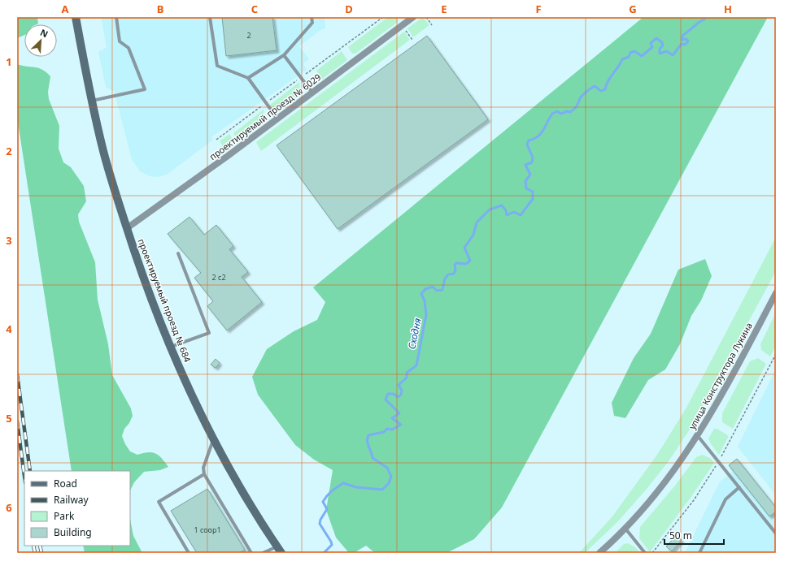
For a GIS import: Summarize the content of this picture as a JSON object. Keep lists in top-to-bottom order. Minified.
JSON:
{"streets":{"street":["проектируемый проезд № 6029","проектируемый проезд № 684","улица Конструктора Лукина"]},"crossings":[["проектируемый проезд № 6029","проектируемый проезд № 684"]],"water":["Сходня"],"house_numbers":["2","2 с2","1 соор1"],"legend":["Road","Railway","Park","Building"],"scale_bar":"50 m","north":"top right","grid":{"columns":["A","B","C","D","E","F","G","H"],"rows":["1","2","3","4","5","6"]}}
